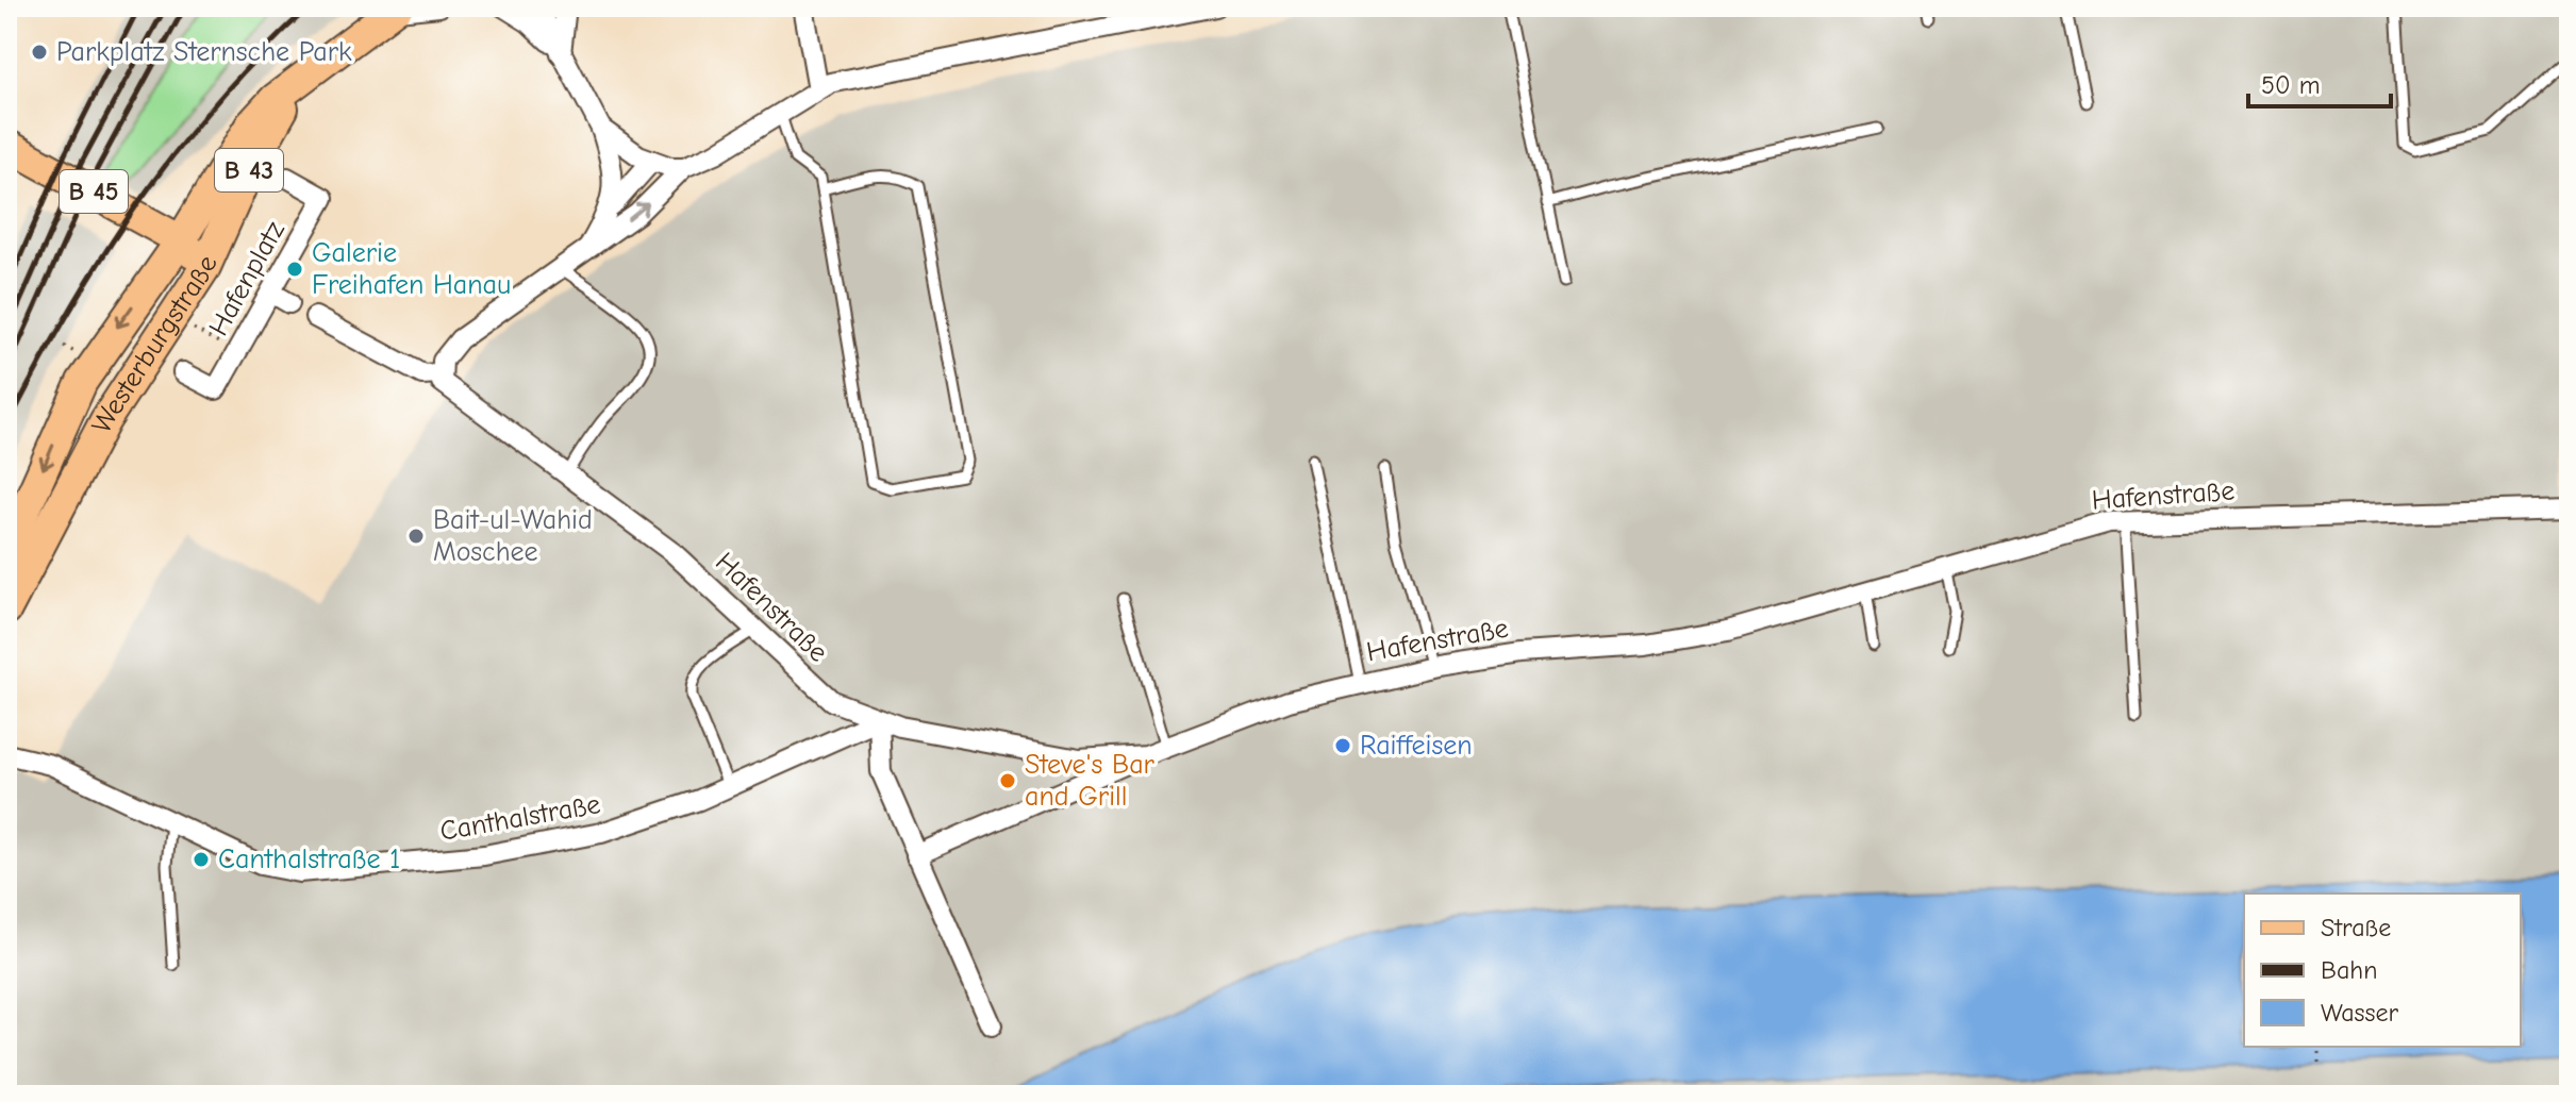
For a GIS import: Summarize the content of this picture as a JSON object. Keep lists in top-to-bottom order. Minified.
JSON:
{"streets":{"main road":["B 43","B 45","Westerburgstraße"],"street":["Hafenplatz","Hafenstraße","Canthalstraße"]},"crossings":[["B 45","Westerburgstraße"],["Hafenstraße","Canthalstraße"]],"places":["Parkplatz Sternsche Park","Galerie Freihafen Hanau","Bait-ul-Wahid Moschee","Raiffeisen","Steve's Bar and Grill","Canthalstraße 1"],"legend":["Straße","Bahn","Wasser"],"scale_bar":"50 m"}
